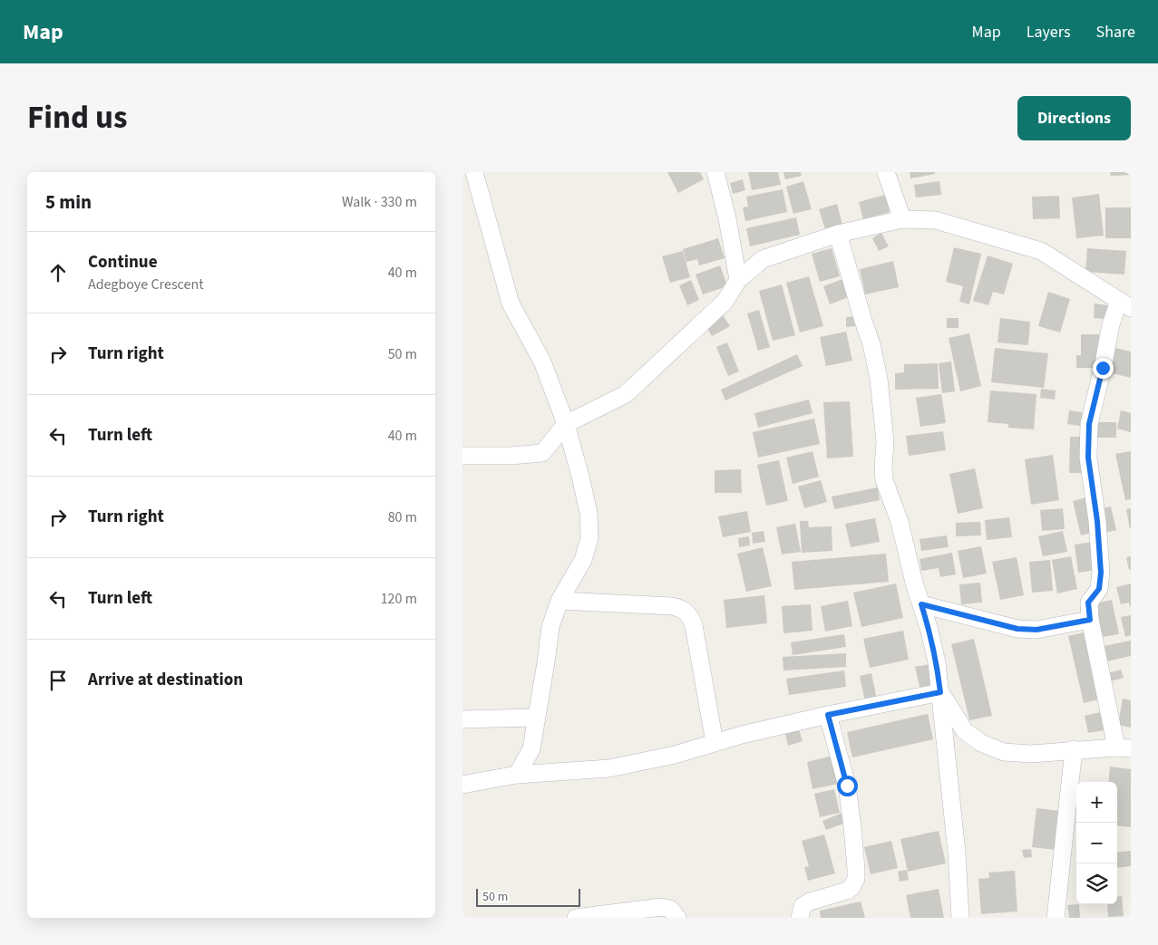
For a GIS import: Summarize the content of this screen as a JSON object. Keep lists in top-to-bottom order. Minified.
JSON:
{"scale_bar":"50 m","page":{"header":"Map","nav":["Map","Layers","Share"],"title":"Find us","buttons":"Directions","heading":["5 min","Walk · 330 m"],"list":[["Continue","Adegboye Crescent","40 m"],["Turn right","50 m"],["Turn left","40 m"],["Turn right","80 m"],["Turn left","120 m"],"Arrive at destination"],"map_buttons":["+","−"],"scale":"50 m"}}
